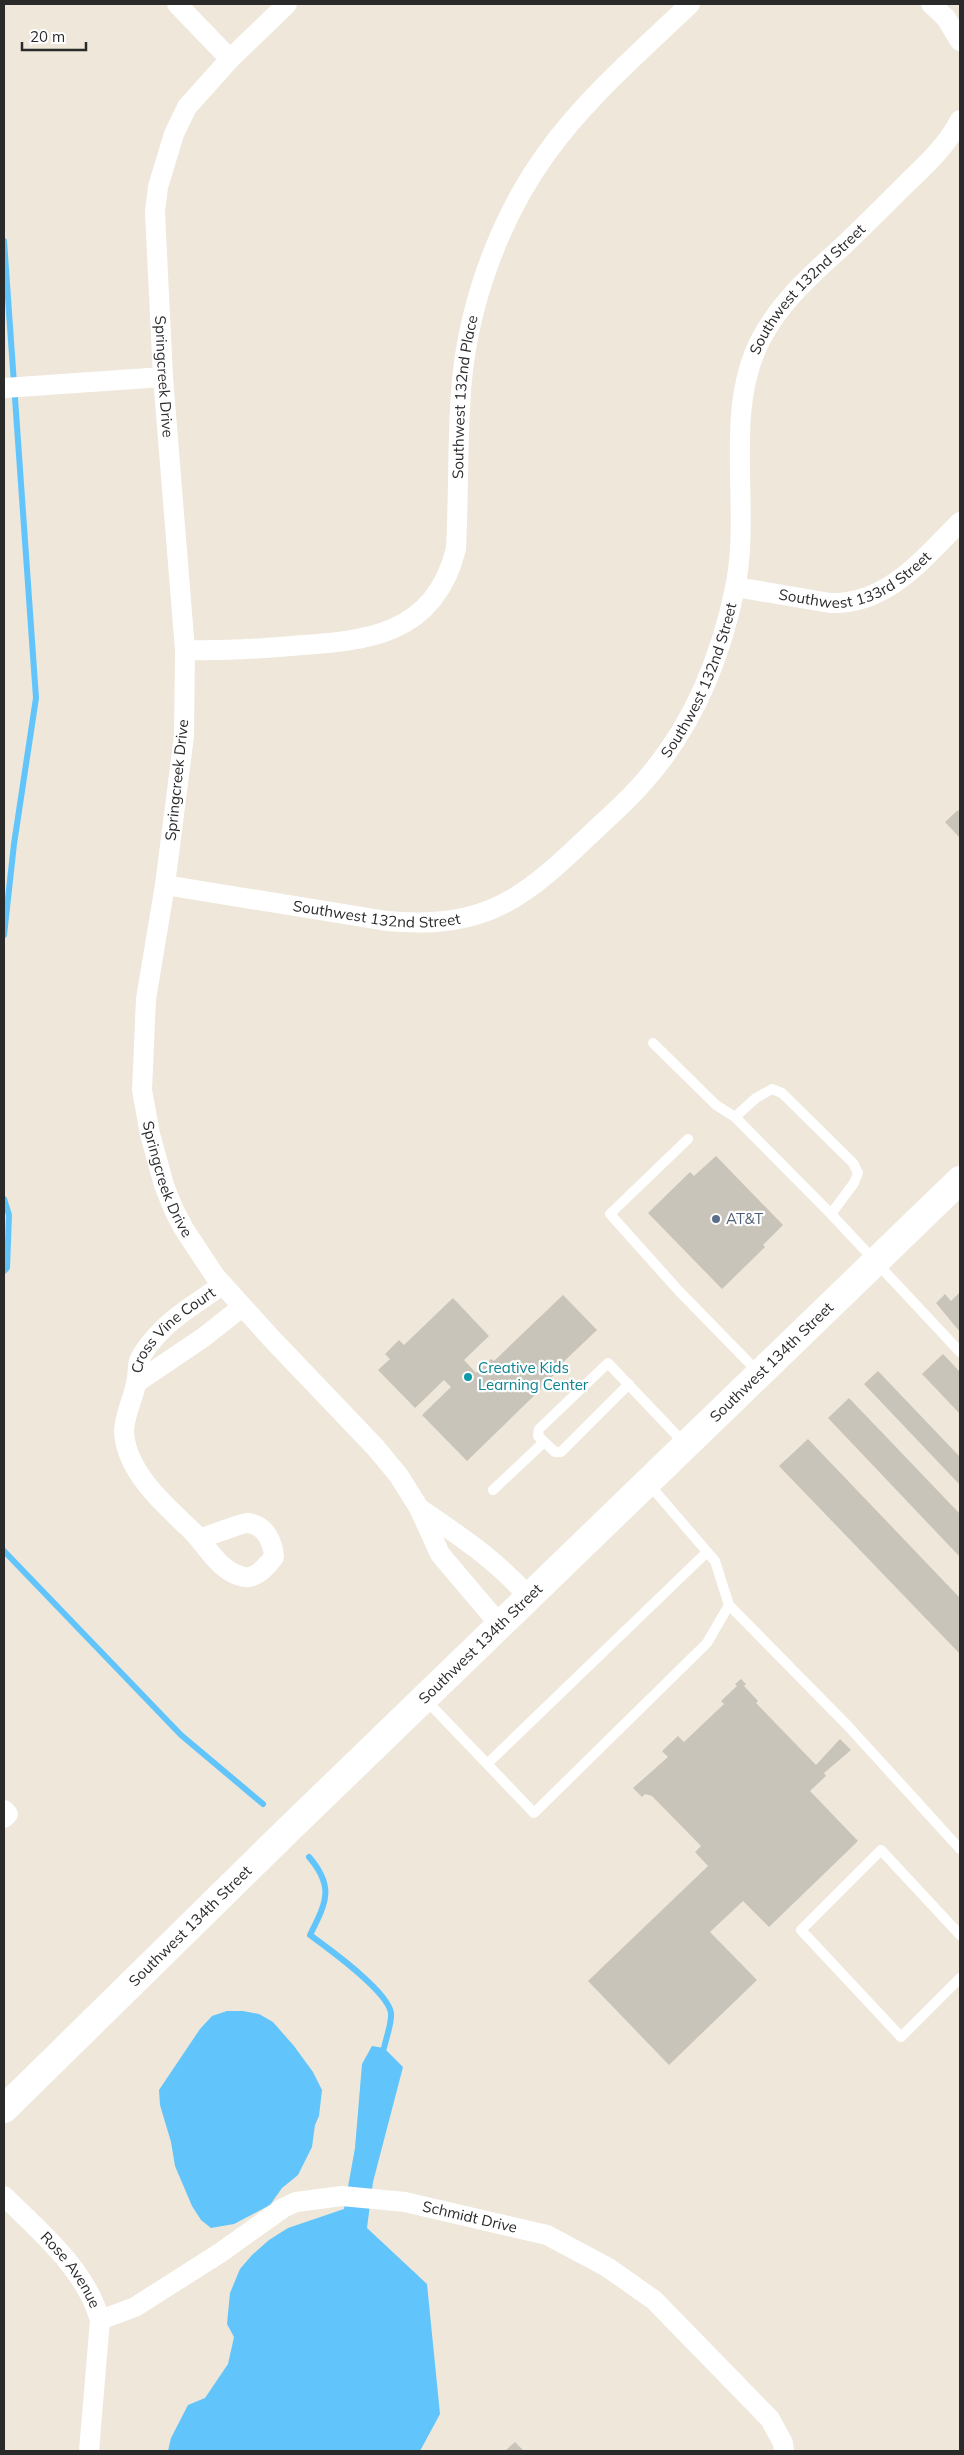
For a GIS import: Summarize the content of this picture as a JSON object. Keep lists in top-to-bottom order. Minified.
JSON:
{"streets":{"main road":["Southwest 134th Street"],"street":["Southwest 132nd Street","Springcreek Drive","Southwest 132nd Place","Southwest 133rd Street","Cross Vine Court","Schmidt Drive","Rose Avenue"]},"crossings":[["Southwest 132nd Street","Springcreek Drive"],["Southwest 132nd Street","Southwest 133rd Street"],["Springcreek Drive","Southwest 132nd Place"],["Springcreek Drive","Cross Vine Court"],["Springcreek Drive","Southwest 134th Street"],["Schmidt Drive","Rose Avenue"]],"places":["AT&T","Creative Kids Learning Center"],"scale_bar":"20 m"}
